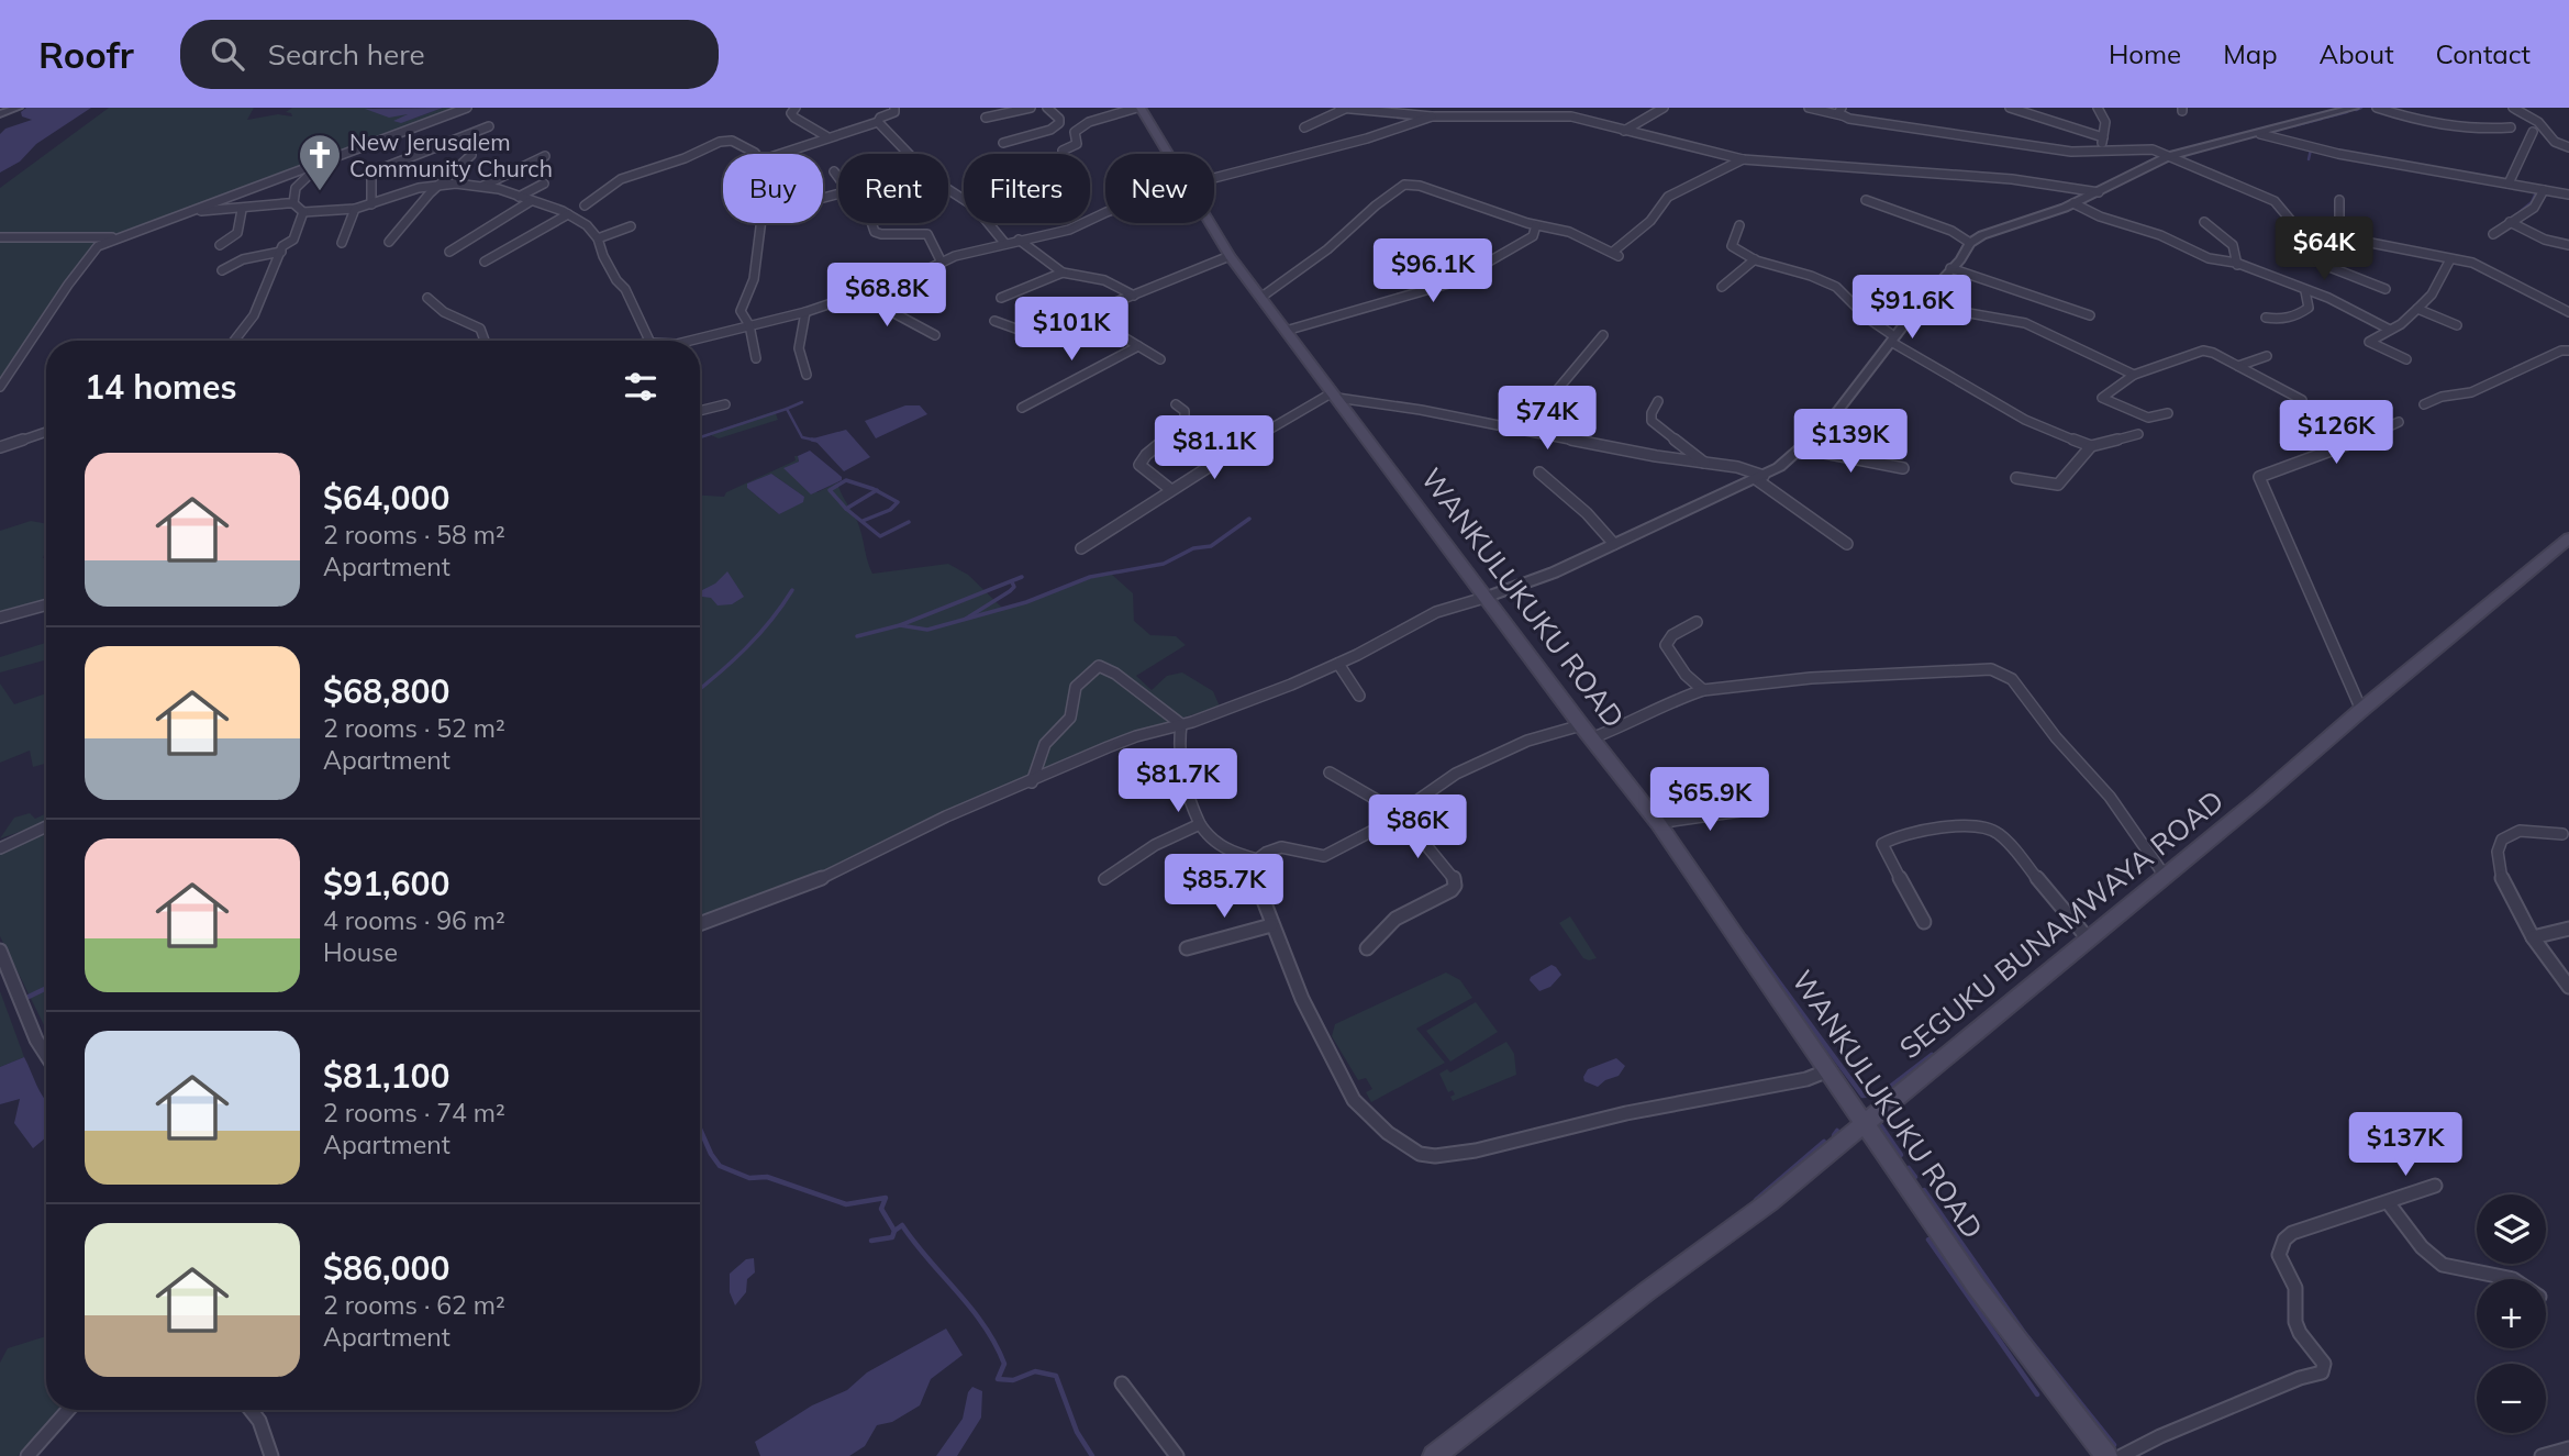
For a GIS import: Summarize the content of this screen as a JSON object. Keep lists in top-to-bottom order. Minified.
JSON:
{"streets":{"main road":["WANKULUKUKU ROAD","SEGUKU BUNAMWAYA ROAD"]},"crossings":[["WANKULUKUKU ROAD","SEGUKU BUNAMWAYA ROAD"]],"places":{"church":["New Jerusalem Community Church"]},"page":{"header":"Roofr","search":"Search here","nav":["Home","Map","About","Contact"],"chip":["Buy","Rent","Filters","New"],"price":["$64K","$96.1K","$68.8K","$91.6K","$101K","$74K","$126K","$139K","$81.1K","$81.7K","$65.9K","$86K","$85.7K","$137K"],"heading":"14 homes","list":[{"name":"$64,000","note":"2 rooms · 58 m² · Apartment"},{"name":"$68,800","note":"2 rooms · 52 m² · Apartment"},{"name":"$91,600","note":"4 rooms · 96 m² · House"},{"name":"$81,100","note":"2 rooms · 74 m² · Apartment"},{"name":"$86,000","note":"2 rooms · 62 m² · Apartment"}],"map_buttons":["+","−"]}}
